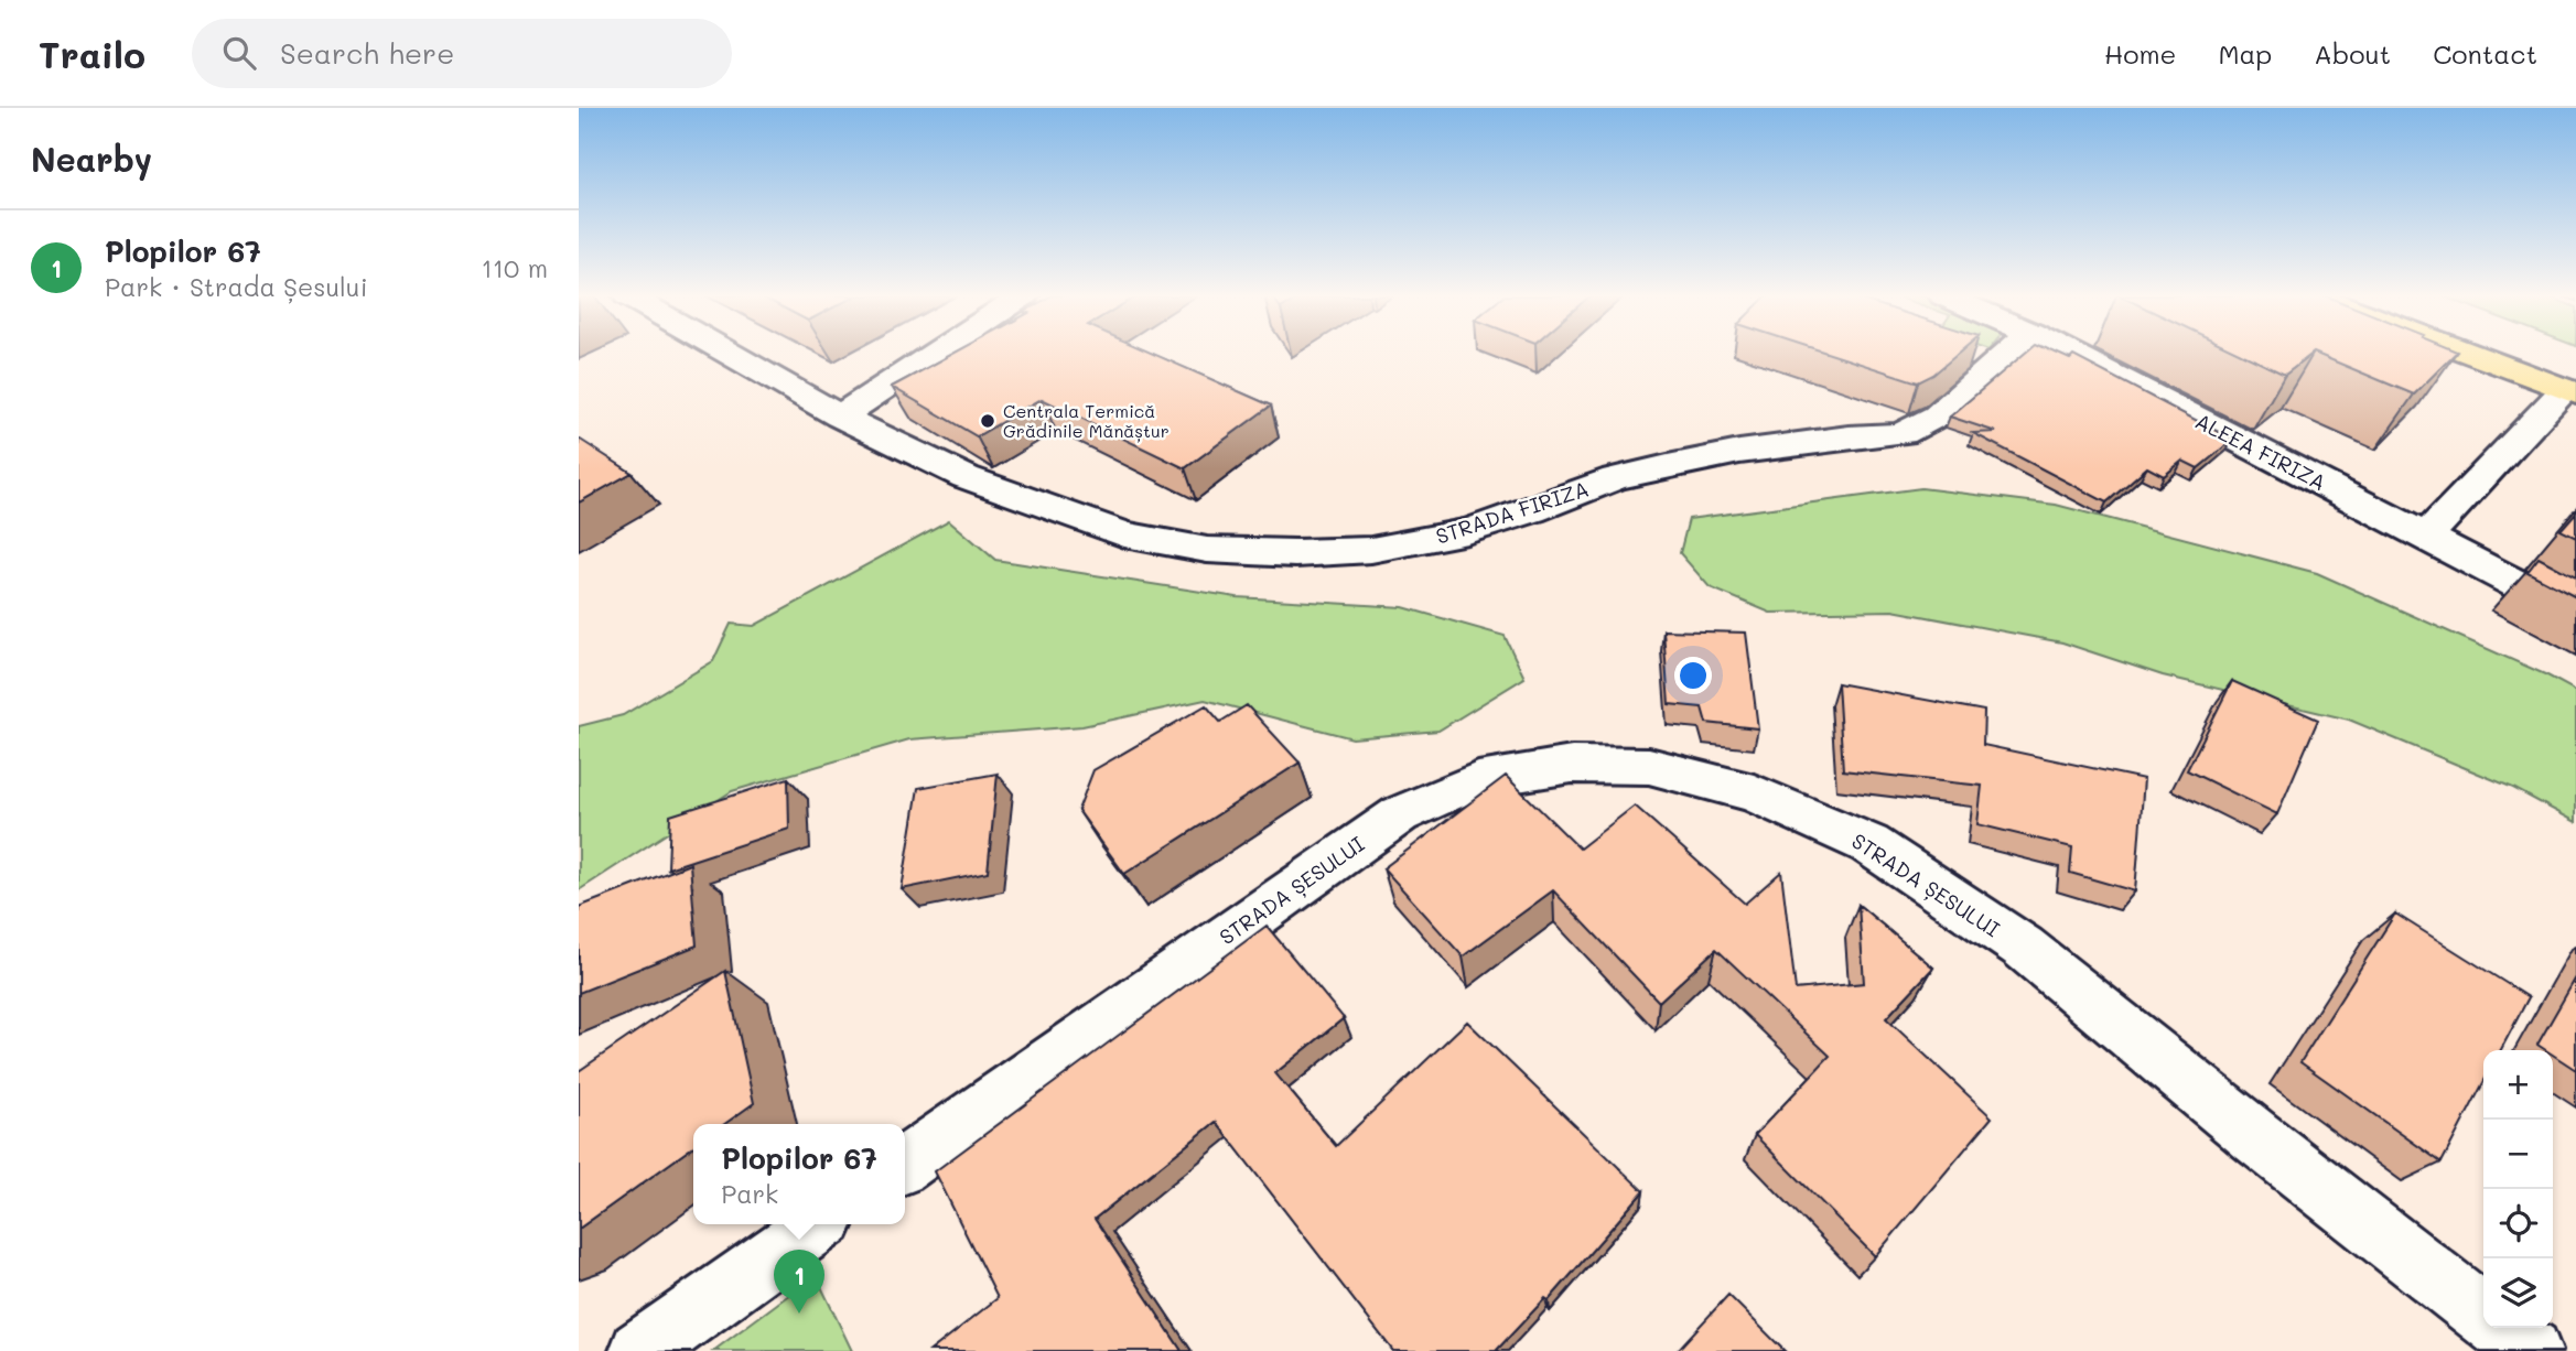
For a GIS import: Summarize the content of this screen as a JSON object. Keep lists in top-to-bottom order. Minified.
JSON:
{"streets":{"street":["ALEEA FIRIZA","STRADA FIRIZA","STRADA ȘESULUI"]},"places":["Centrala Termică Grădinile Mănăștur"],"page":{"header":"Trailo","search":"Search here","nav":["Home","Map","About","Contact"],"heading":"Nearby","list":[{"mark":"1","name":"Plopilor 67","note":"Park · Strada Șesului","value":"110 m"}],"map_buttons":["+","−"],"popup":["Plopilor 67","Park"],"pins":"1"}}
